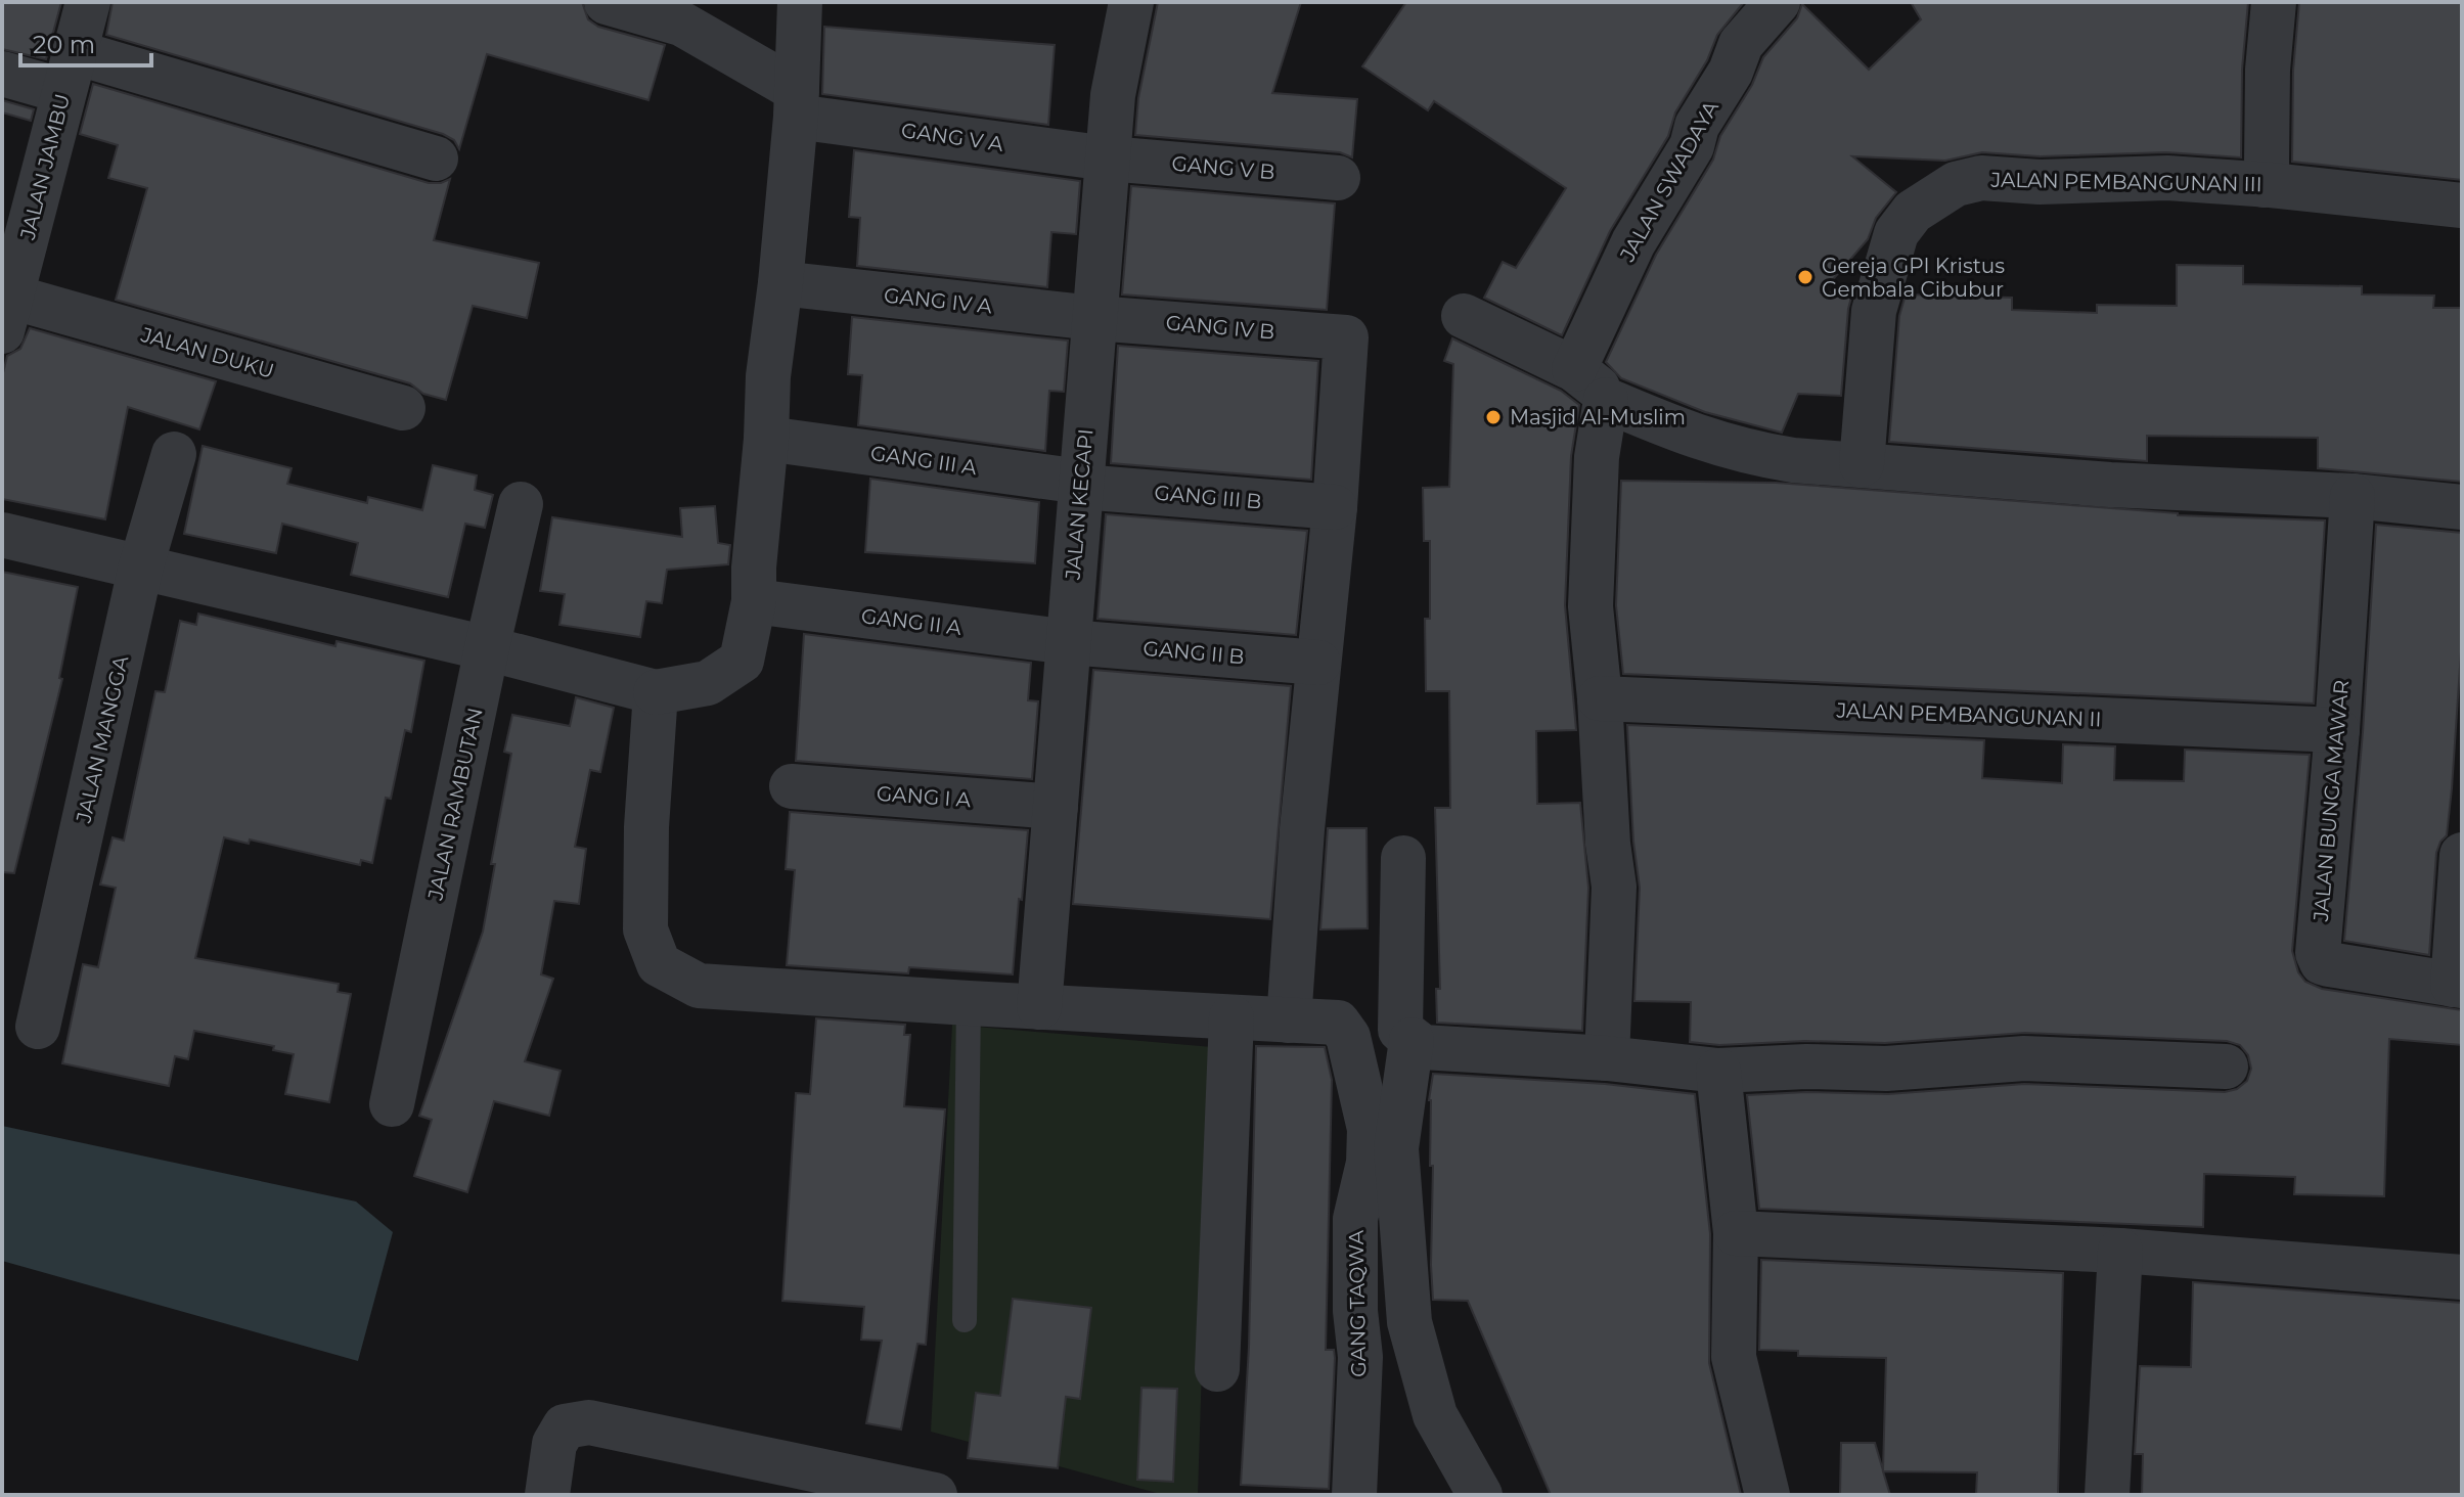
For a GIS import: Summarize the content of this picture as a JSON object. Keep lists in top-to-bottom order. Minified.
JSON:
{"streets":{"street":["GANG V A","JALAN JAMBU","GANG V B","JALAN SWADAYA","JALAN PEMBANGUNAN III","GANG IV A","GANG IV B","JALAN DUKU","GANG III A","GANG III B","JALAN KECAPI","GANG II A","GANG II B","JALAN PEMBANGUNAN II","JALAN MANGGA","GANG I A","JALAN BUNGA MAWAR","JALAN RAMBUTAN","GANG TAQWA"]},"crossings":[["GANG V A","GANG V B"],["GANG V A","JALAN KECAPI"],["JALAN JAMBU","JALAN DUKU"],["GANG V B","JALAN KECAPI"],["GANG IV A","GANG IV B"],["GANG IV A","JALAN KECAPI"],["GANG IV B","GANG III B"],["GANG IV B","JALAN KECAPI"],["GANG III A","GANG III B"],["GANG III A","JALAN KECAPI"],["GANG III B","JALAN KECAPI"],["JALAN KECAPI","GANG II A"],["JALAN KECAPI","GANG II B"],["JALAN KECAPI","GANG I A"],["GANG II A","GANG II B"],["JALAN PEMBANGUNAN II","JALAN BUNGA MAWAR"]],"places":["Gereja GPI Kristus Gembala Cibubur","Masjid Al-Muslim"],"scale_bar":"20 m"}
